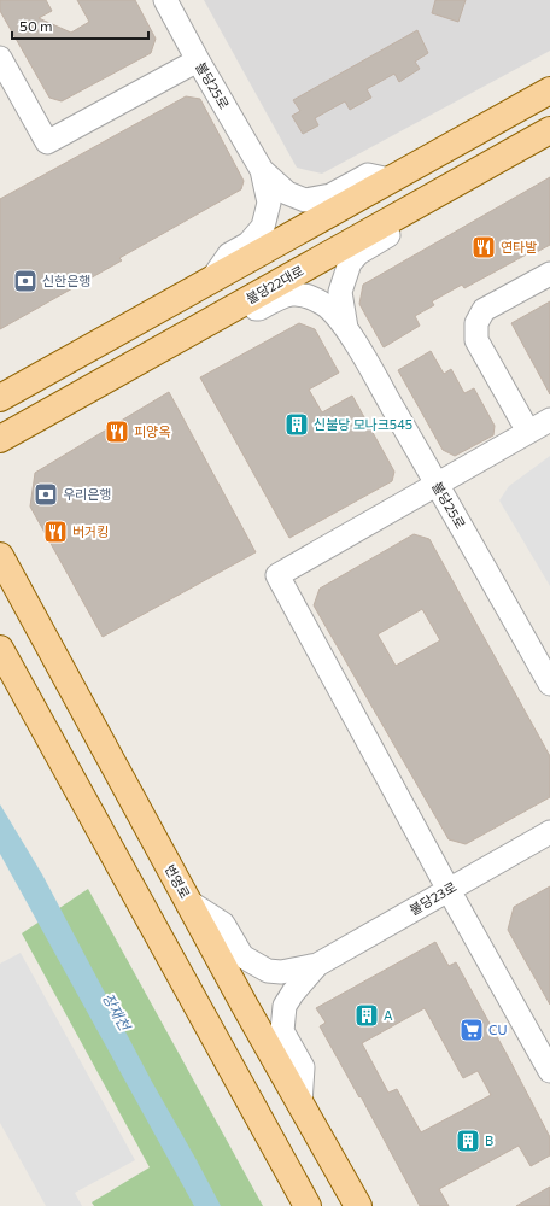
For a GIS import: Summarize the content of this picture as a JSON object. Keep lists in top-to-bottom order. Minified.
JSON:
{"streets":{"main road":["불당22대로","번영로"],"street":["불당25로","불당23로"]},"water":["장재천"],"places":{"restaurant":["연타발","피양옥","버거킹"],"bank":["신한은행","우리은행"],"building":["신불당 모나크545","A","B"],"supermarket":["CU"]},"scale_bar":"50 m"}
